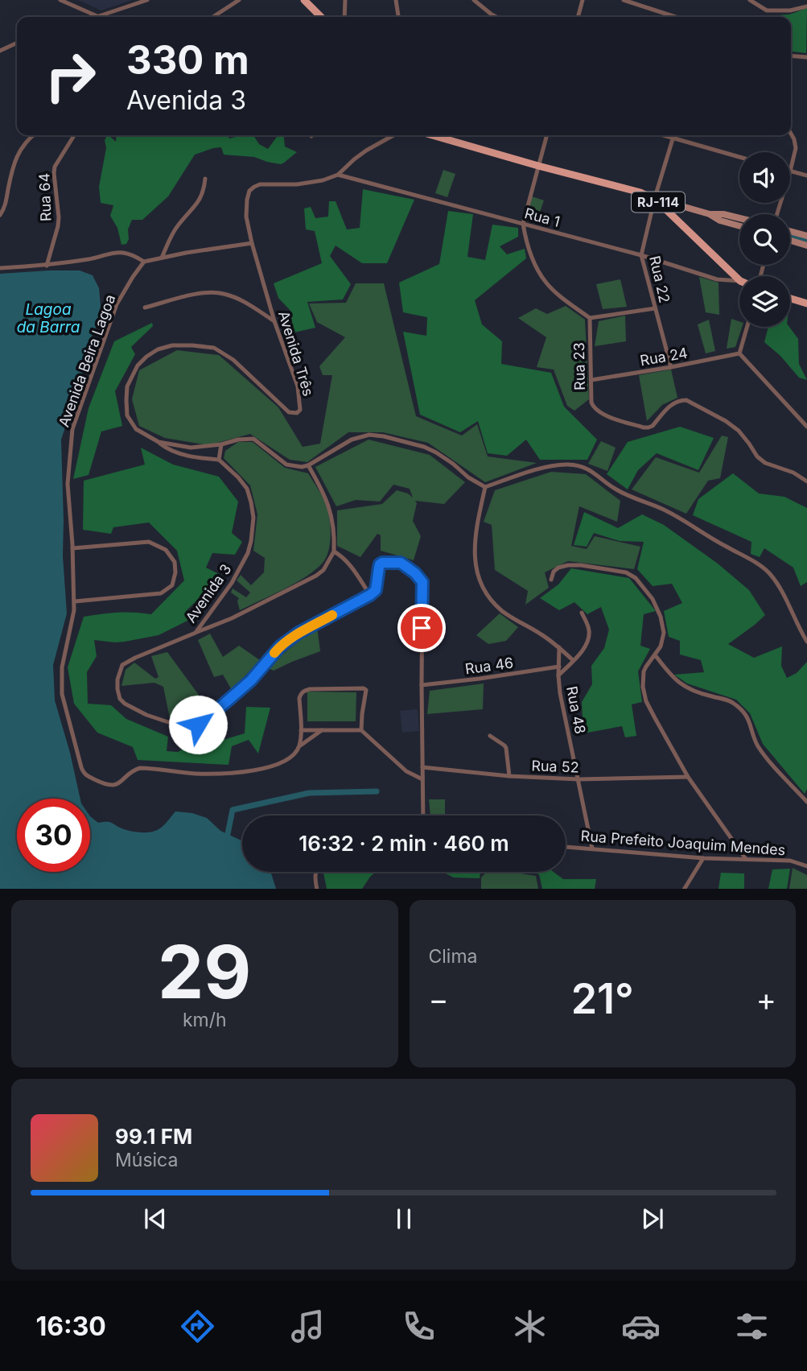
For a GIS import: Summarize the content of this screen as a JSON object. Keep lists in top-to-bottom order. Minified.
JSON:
{"streets":{"main road":["RJ-114"],"street":["Rua 64","Rua 1","Rua 22","Avenida Três","Rua 24","Avenida Beira Lagoa","Rua 23","Avenida 3","Rua 46","Rua 48","Rua 52","Rua Prefeito Joaquim Mendes"]},"crossings":[["RJ-114","Rua 22"],["Rua 1","Rua 22"],["Rua 22","Rua 24"],["Rua 24","Rua 23"],["Rua 46","Rua 48"],["Rua 48","Rua 52"],["Rua 48","Rua Prefeito Joaquim Mendes"]],"water":["Lagoa da Barra"],"page":{"turn":["330 m","Avenida 3"],"limit":"30","trip":"16:32 · 2 min · 460 m","tile":[["29","km/h"],"Clima"],"heat":["−","21°","+"],"song":["99.1 FM","Música"],"tabs":"16:30"}}
